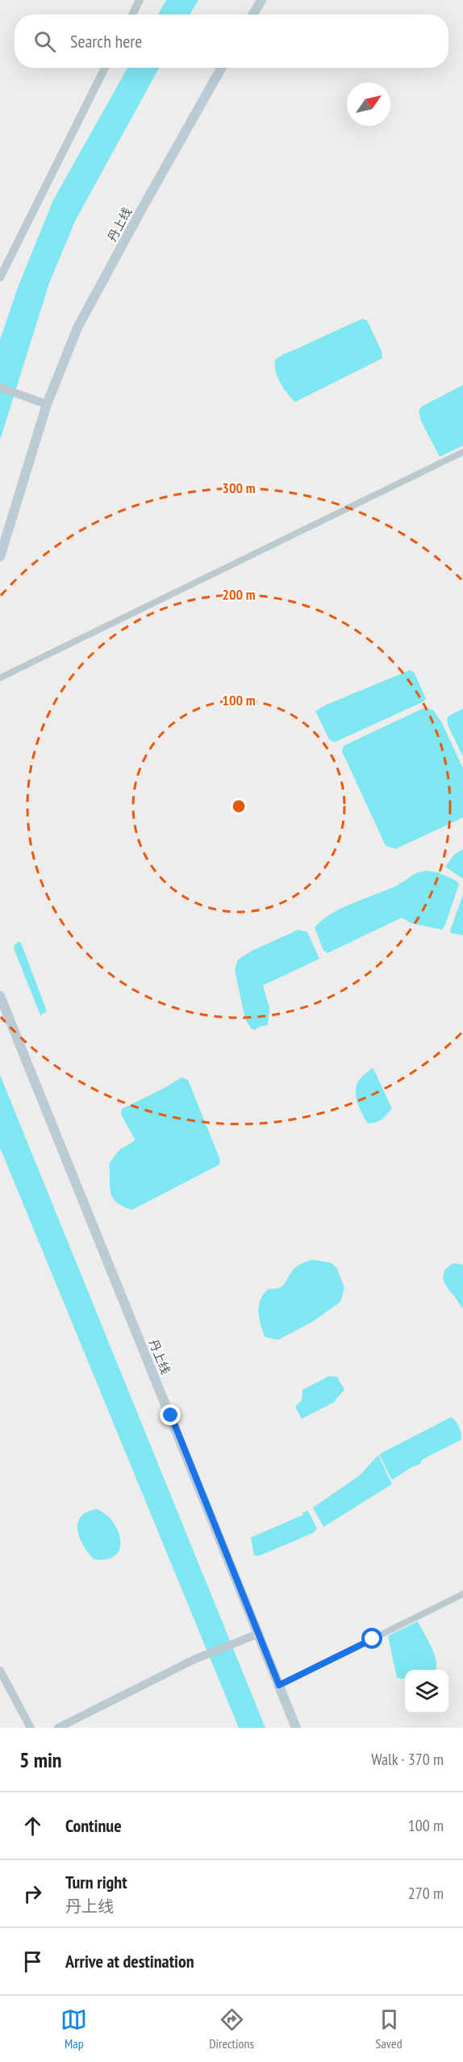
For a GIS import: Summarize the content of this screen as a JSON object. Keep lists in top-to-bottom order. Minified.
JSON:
{"streets":{"main road":["丹上线"]},"north":"top right","page":{"search":"Search here","heading":["5 min","Walk · 370 m"],"list":[["Continue","100 m"],["Turn right","丹上线","270 m"],"Arrive at destination"],"nav":["Map","Directions","Saved"]},"rings":["300 m","200 m","100 m"]}
